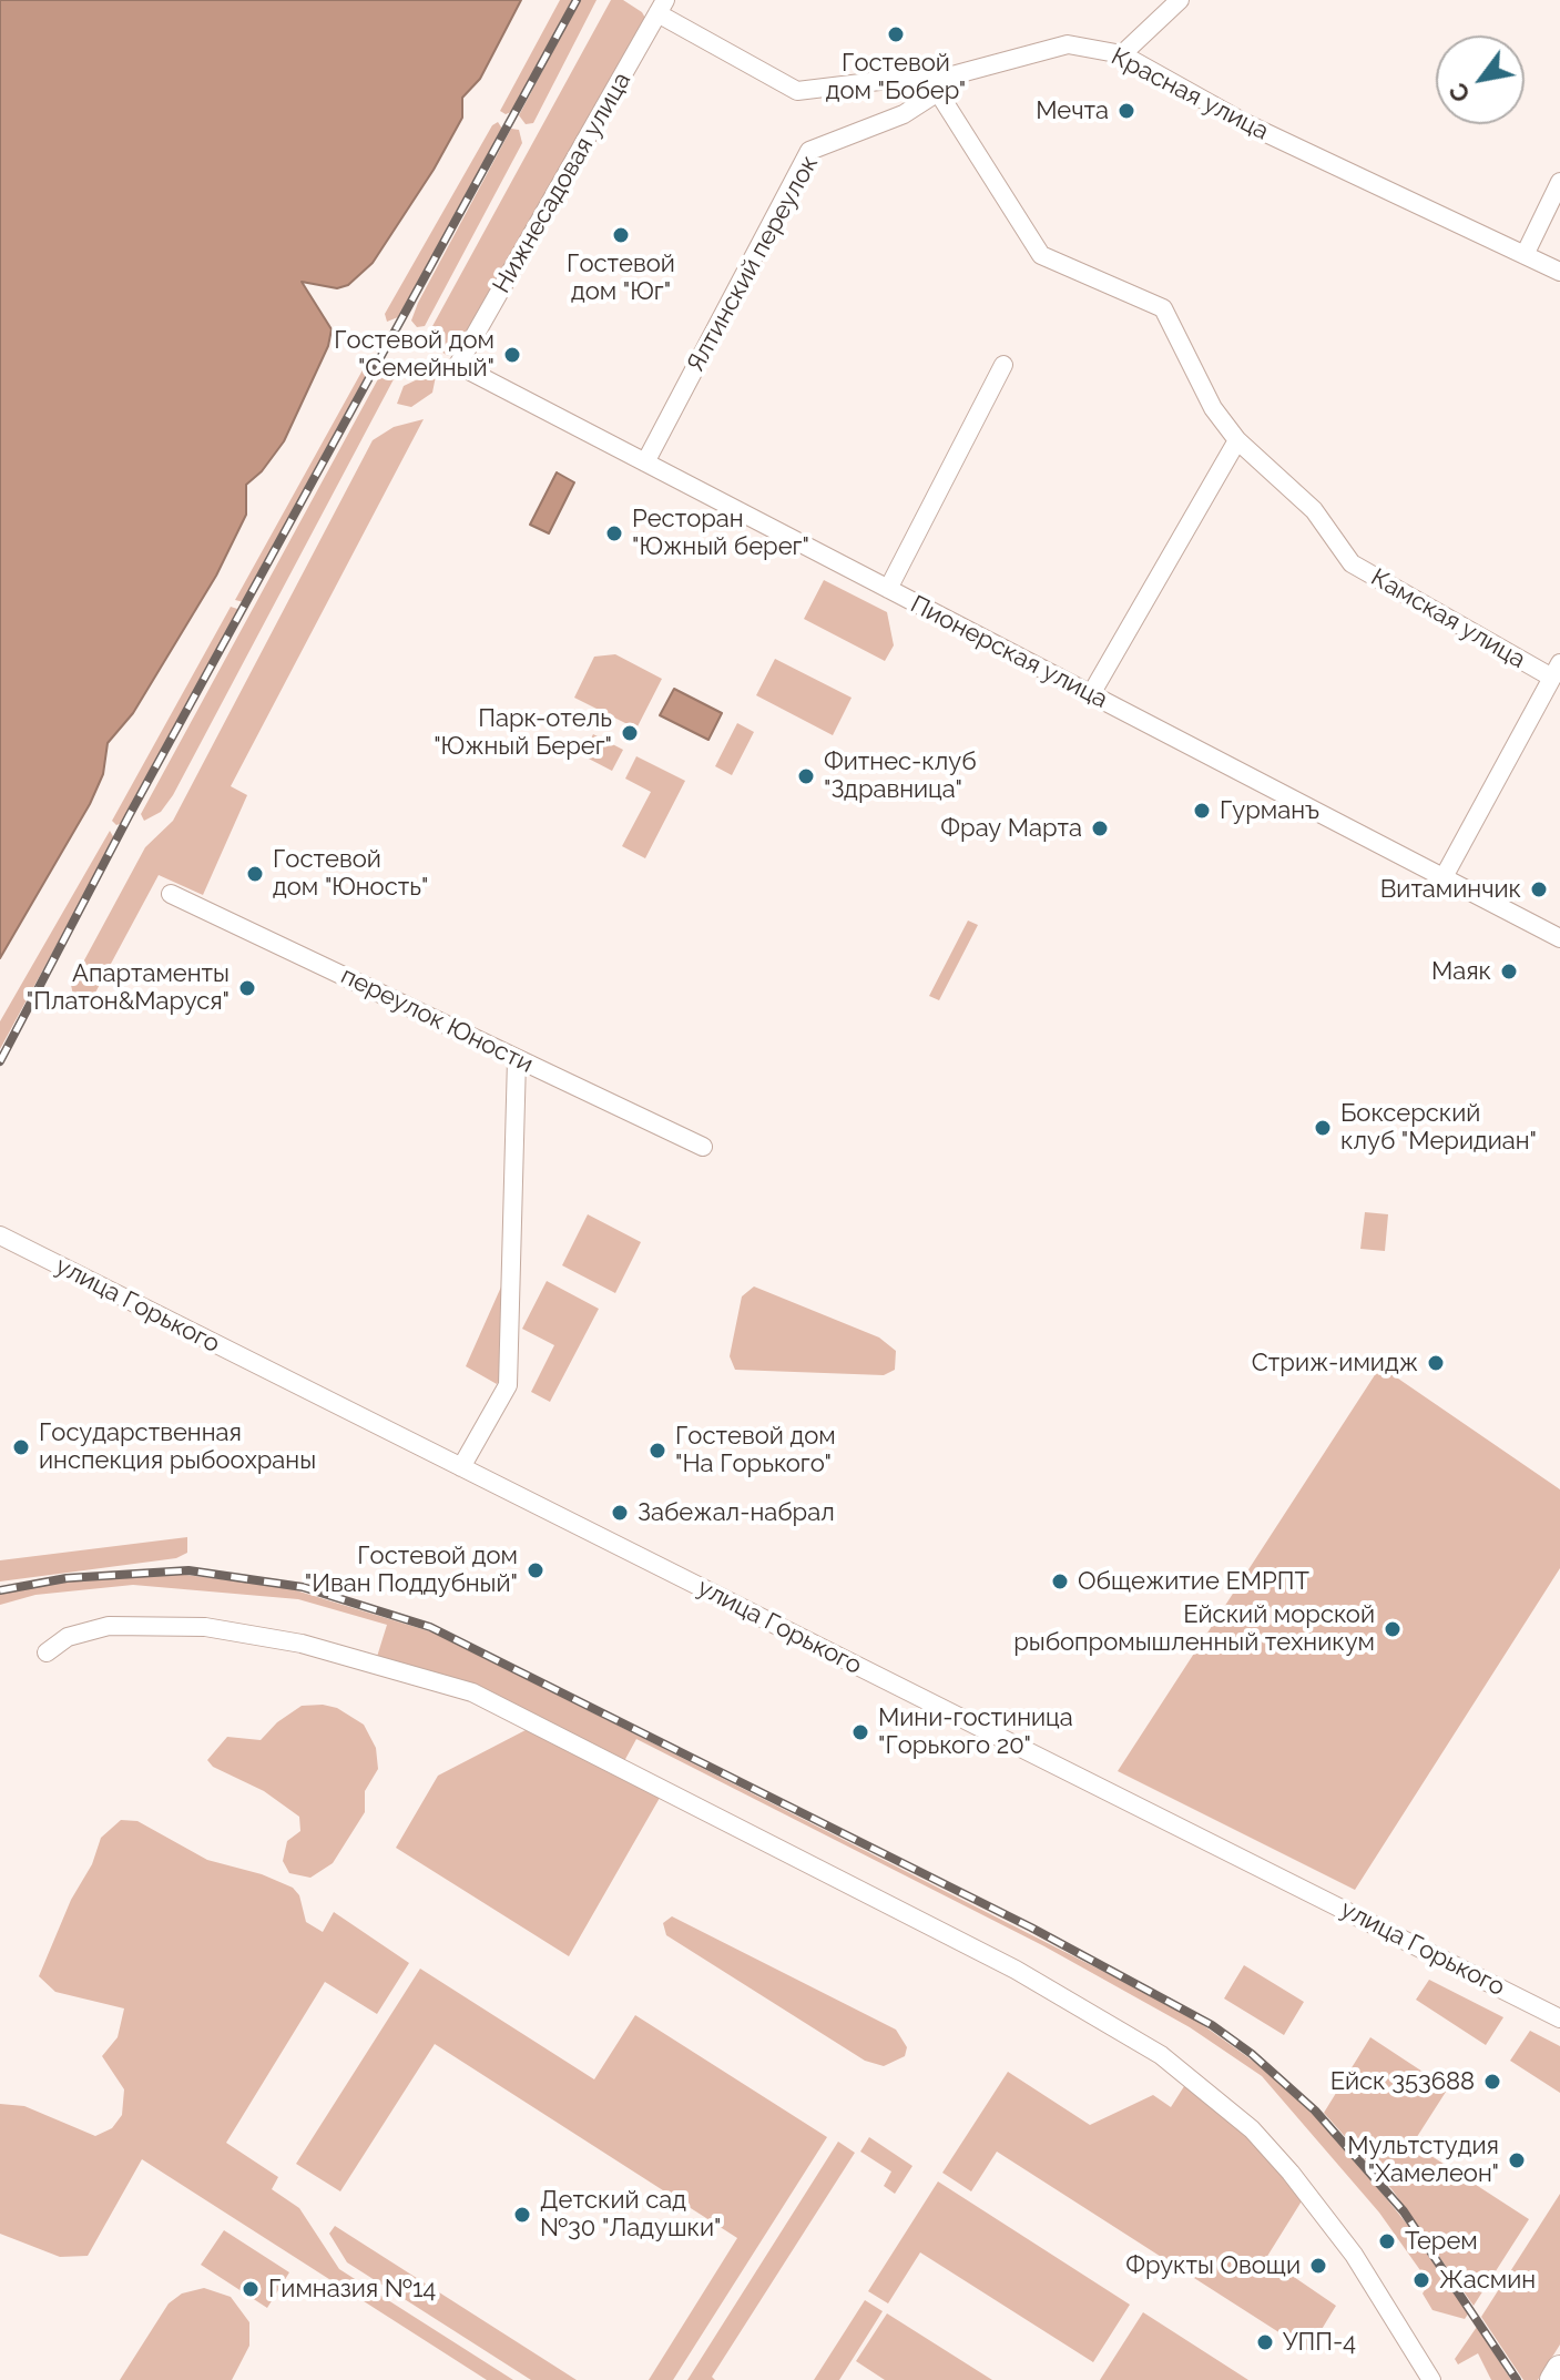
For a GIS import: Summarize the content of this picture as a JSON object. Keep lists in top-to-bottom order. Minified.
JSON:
{"streets":{"street":["Красная улица","Нижнесадовая улица","Ялтинский переулок","Камская улица","Пионерская улица","переулок Юности","улица Горького"]},"crossings":[["Красная улица","Нижнесадовая улица"],["Красная улица","Ялтинский переулок"],["Красная улица","Камская улица"],["Нижнесадовая улица","Пионерская улица"],["Ялтинский переулок","Камская улица"],["Ялтинский переулок","Пионерская улица"]],"places":["Гостевой дом \"Бобер\"","Мечта","Гостевой дом \"Юг\"","Гостевой дом \"Семейный\"","Ресторан \"Южный берег\"","Парк-отель \"Южный Берег\"","Фитнес-клуб \"Здравница\"","Гурманъ","Фрау Марта","Гостевой дом \"Юность\"","Витаминчик","Маяк","Апартаменты \"Платон&Маруся\"","Боксерский клуб \"Меридиан\"","Стриж-имидж","Государственная инспекция рыбоохраны","Гостевой дом \"На Горького\"","Забежал-набрал","Гостевой дом \"Иван Поддубный\"","Общежитие ЕМРПТ","Ейский морской рыбопромышленный техникум","Мини-гостиница \"Горького 20\"","Ейск 353688","Мультстудия \"Хамелеон\"","Детский сад №30 \"Ладушки\"","Терем","Фрукты Овощи","Жасмин","Гимназия №14","УПП-4"],"north":"bottom left"}
